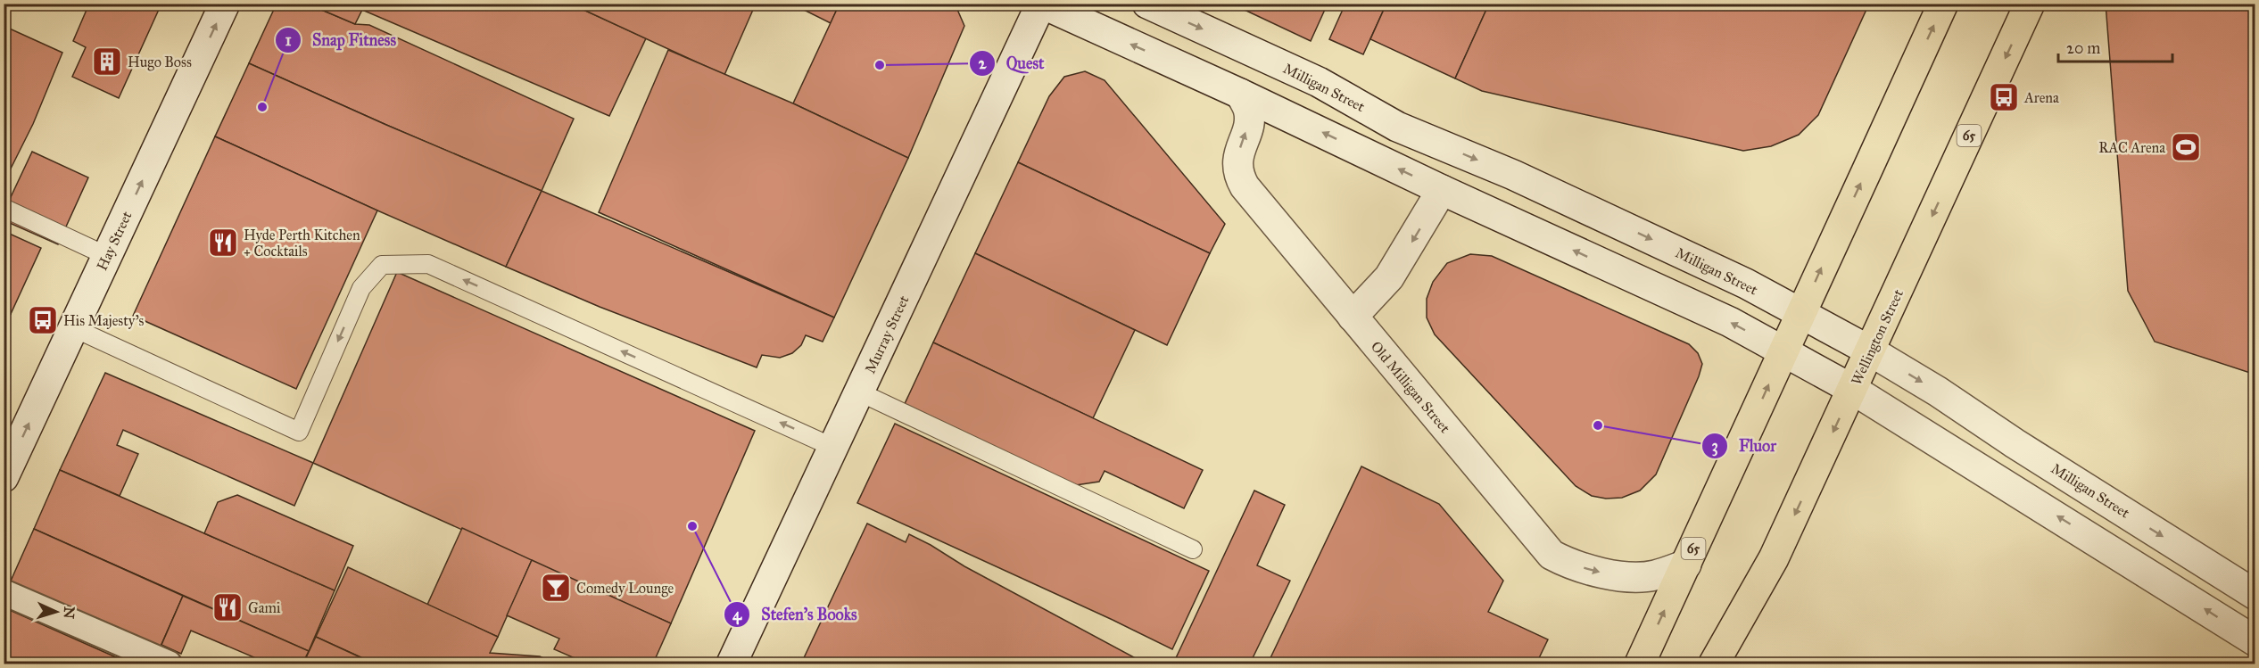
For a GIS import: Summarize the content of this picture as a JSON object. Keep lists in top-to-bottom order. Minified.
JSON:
{"streets":{"main road":["Milligan Street","65","Hay Street","Murray Street","Wellington Street","Old Milligan Street"]},"crossings":[["Milligan Street","65"],["Milligan Street","Wellington Street"],["65","Old Milligan Street"]],"one_way":["Hay Street"],"places":{"building":["Hugo Boss"],"other":["Quest","Snap Fitness","Fluor","Stefen's Books"],"bus stop":["Arena","His Majesty's"],"sports":["RAC Arena"],"restaurant":["Hyde Perth Kitchen + Cocktails","Gami"],"bar":["Comedy Lounge"]},"scale_bar":"20 m","north":"right"}
